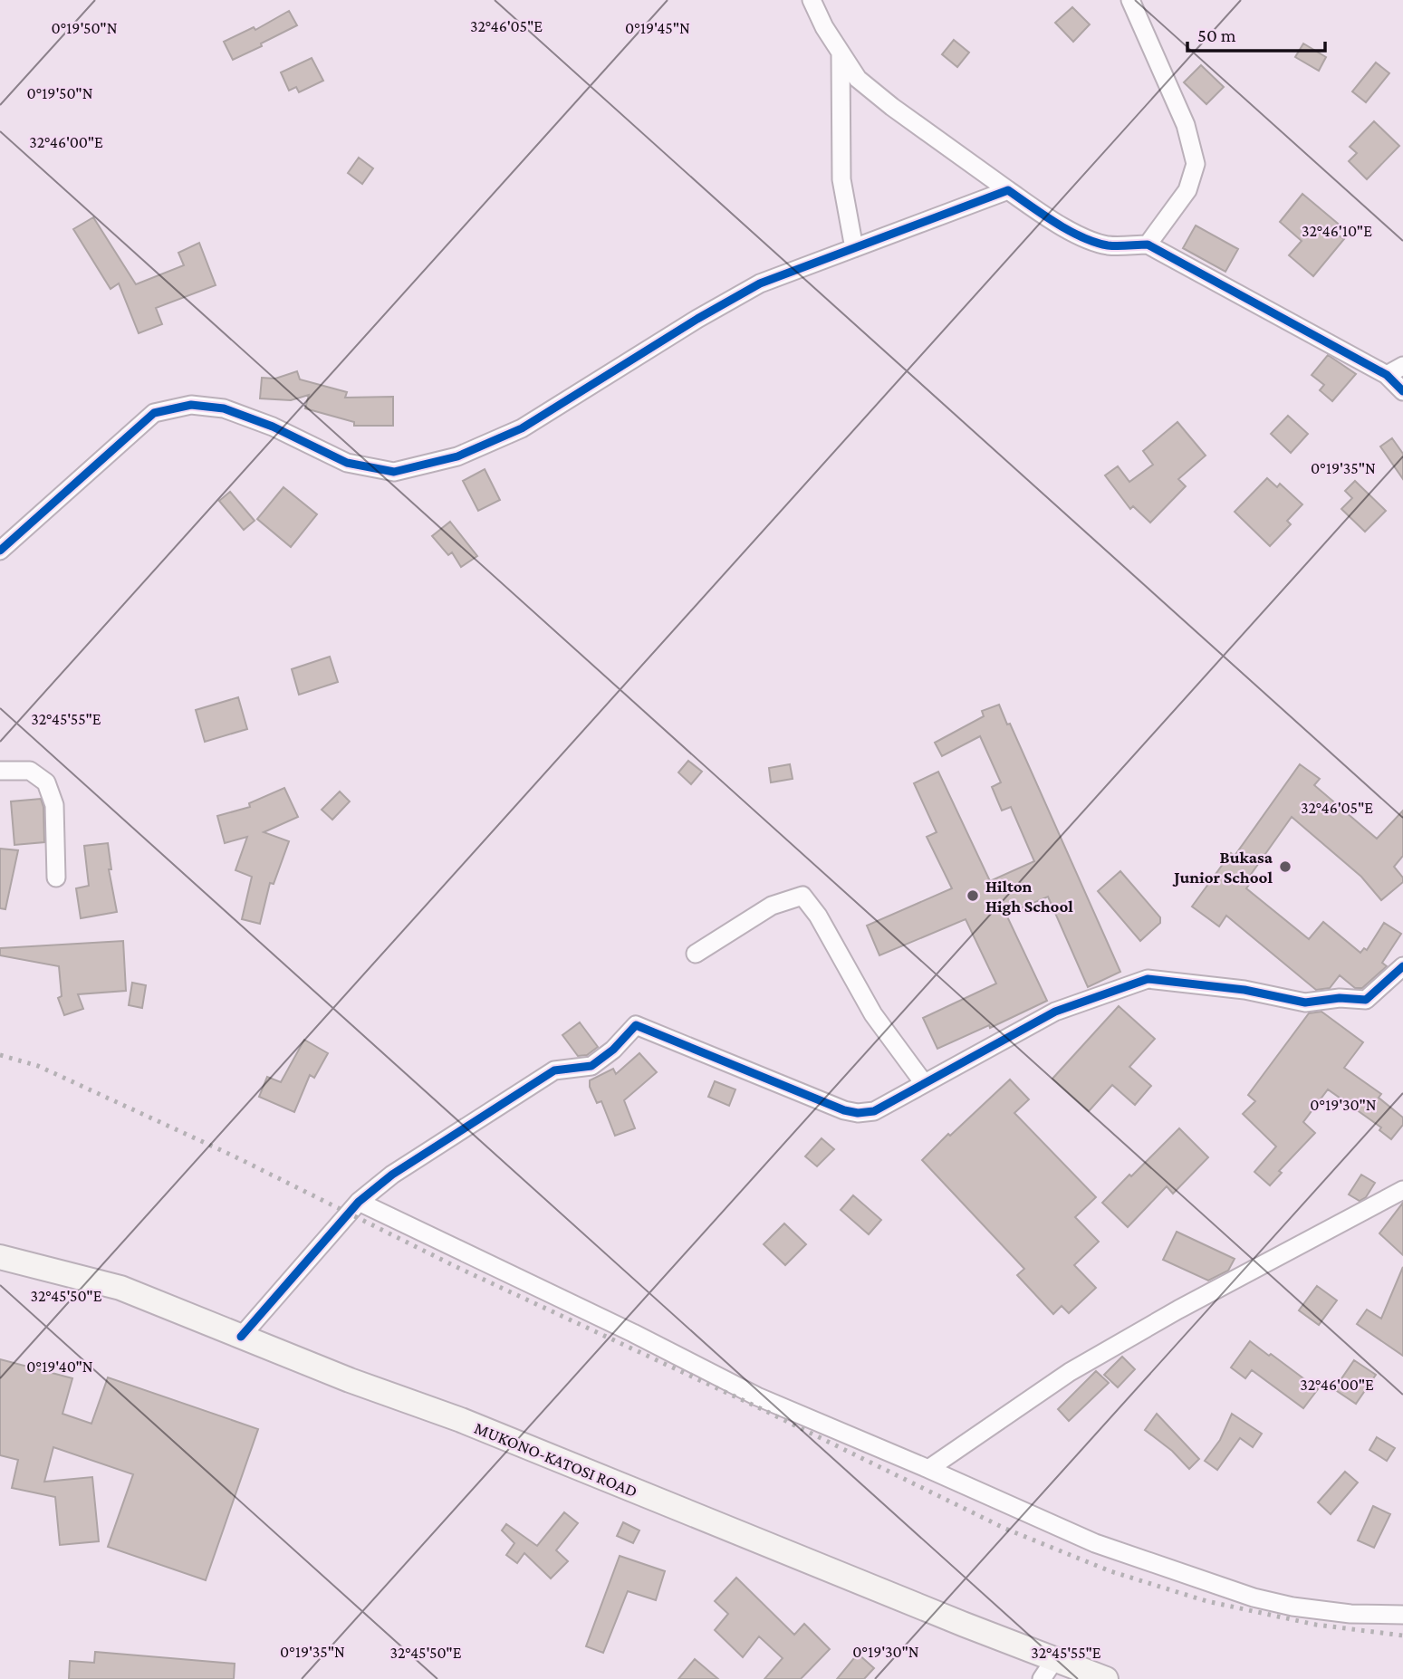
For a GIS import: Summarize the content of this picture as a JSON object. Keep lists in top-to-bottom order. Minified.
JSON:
{"streets":{"main road":["MUKONO-KATOSI ROAD"]},"places":["Bukasa Junior School","Hilton High School"],"scale_bar":"50 m","coordinates":["32°46'05\"E","0°19'50\"N","0°19'45\"N","32°46'00\"E","32°46'10\"E","0°19'35\"N","32°45'55\"E","0°19'30\"N","32°45'50\"E","0°19'40\"N"]}
